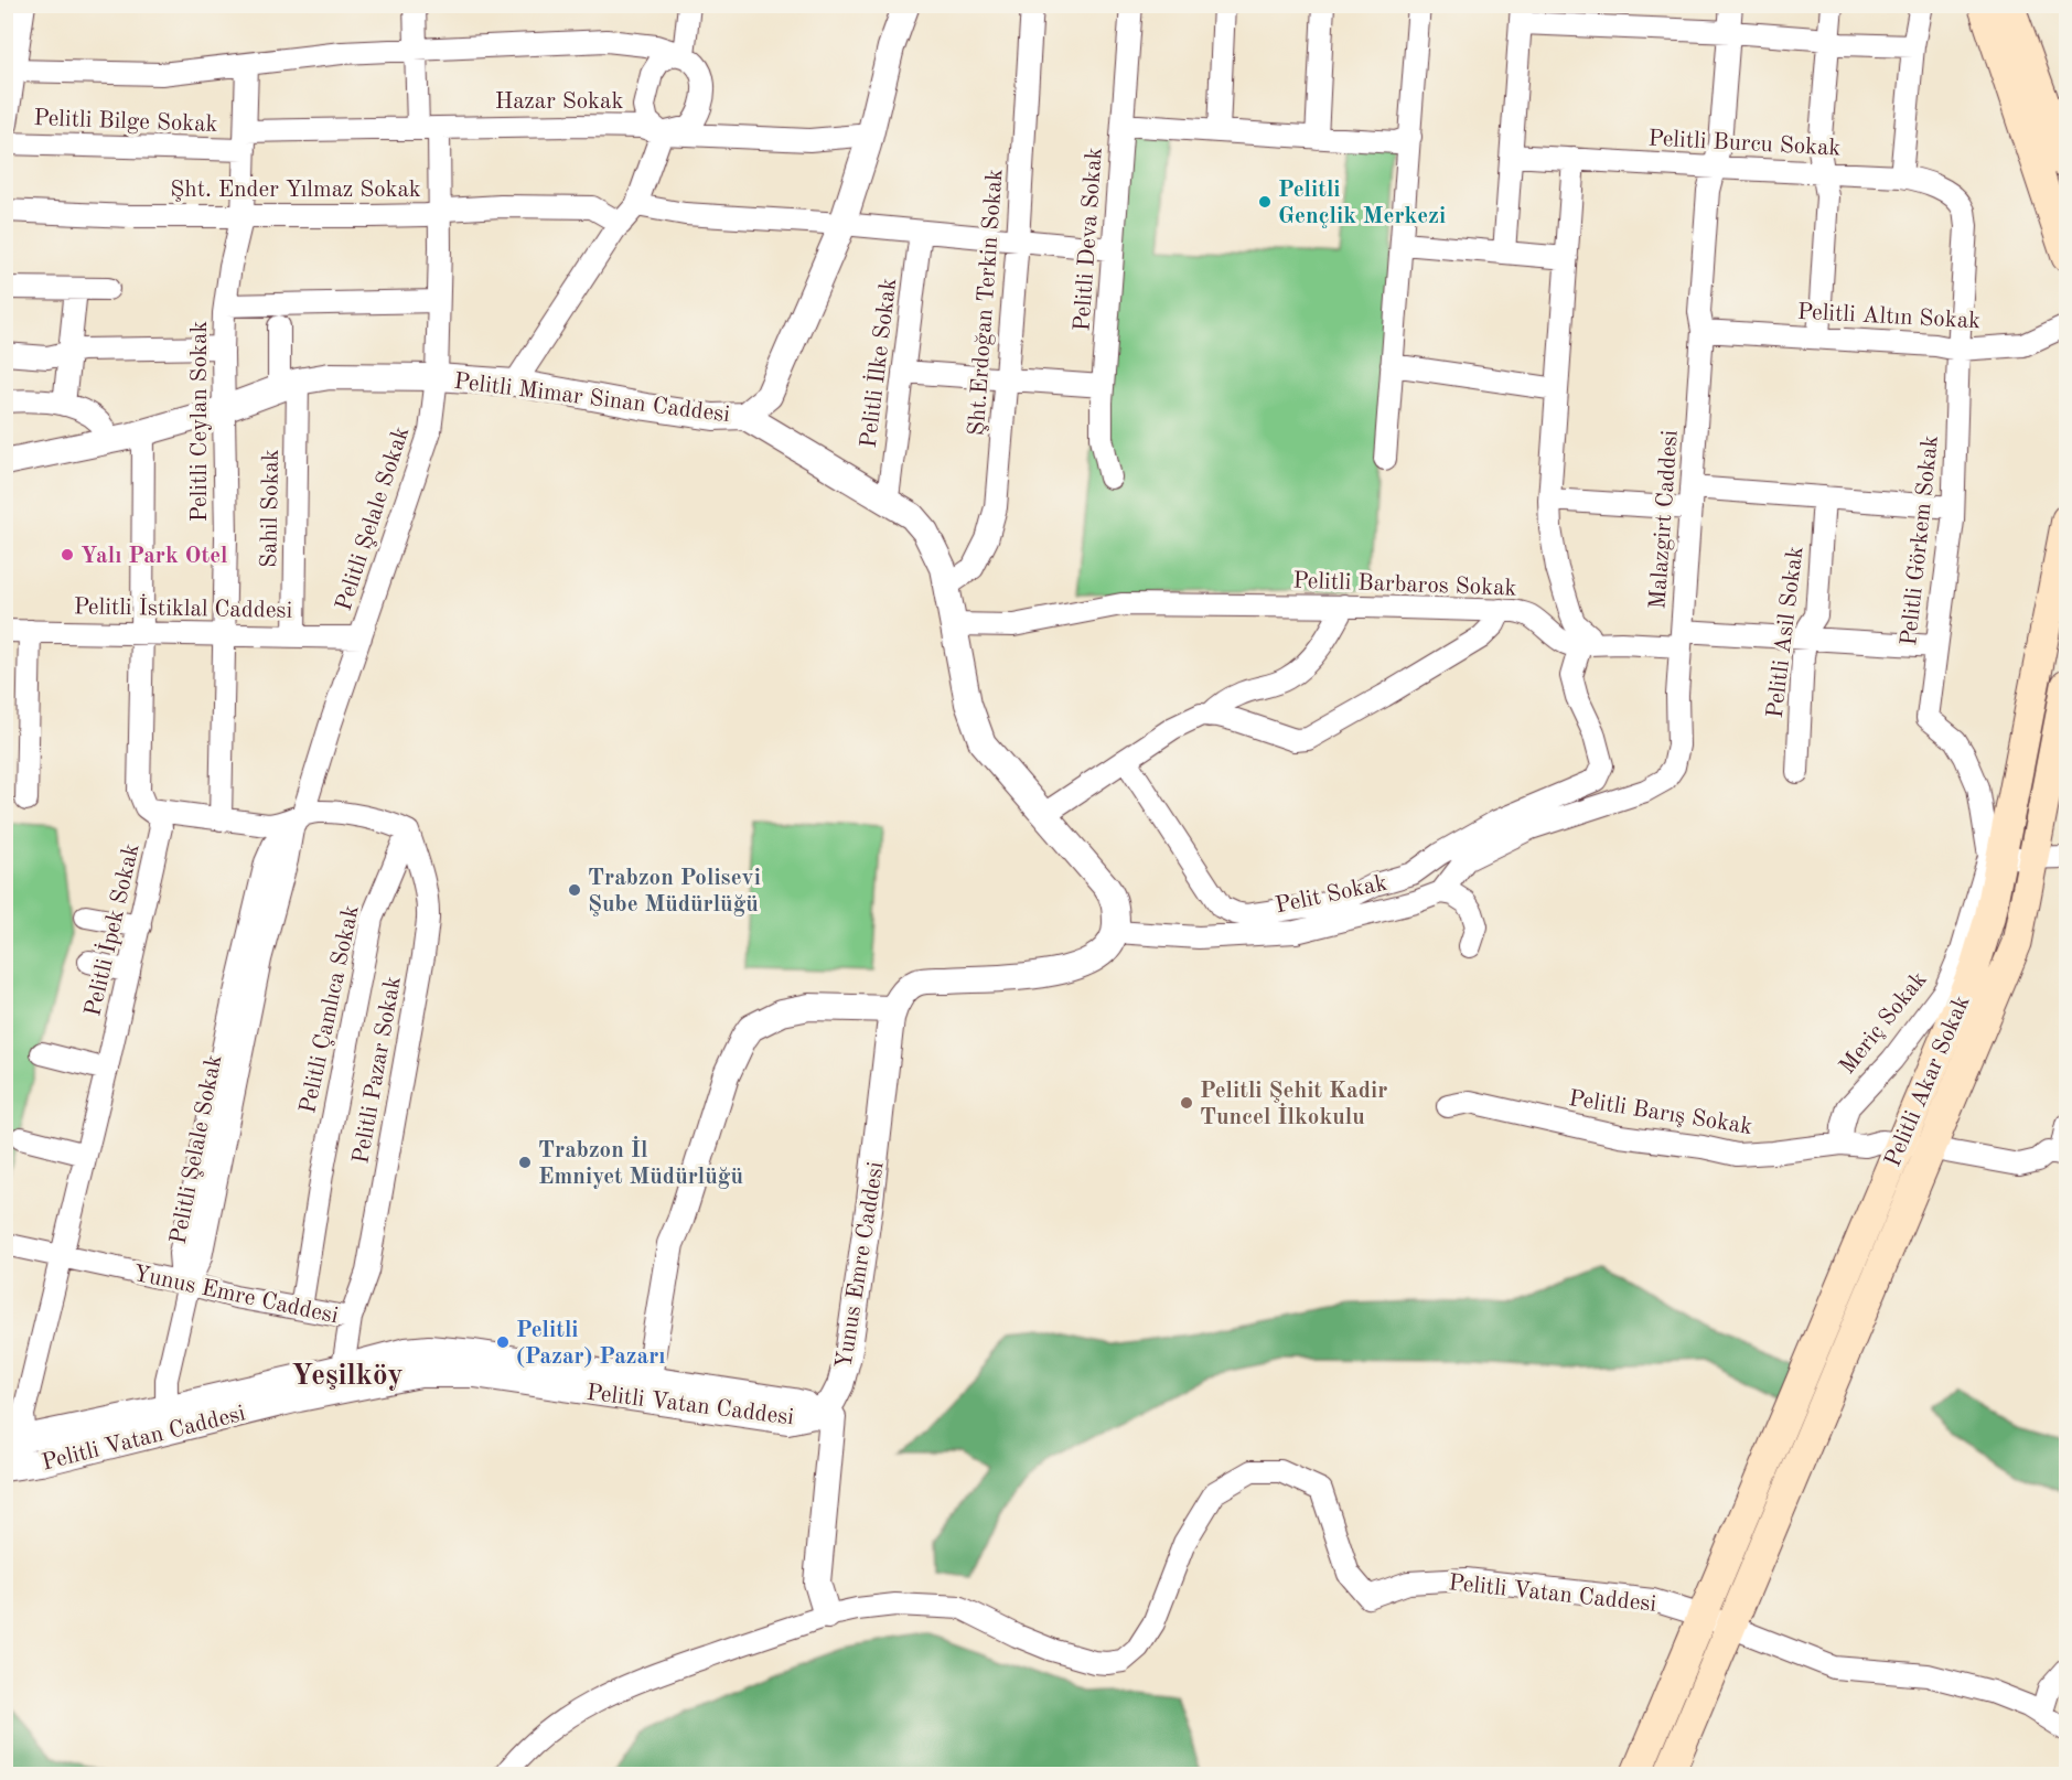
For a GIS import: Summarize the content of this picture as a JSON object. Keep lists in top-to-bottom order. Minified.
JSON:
{"streets":{"main road":["Pelitli Akar Sokak"],"street":["Hazar Sokak","Pelitli Bilge Sokak","Pelitli Burcu Sokak","Şht. Ender Yılmaz Sokak","Pelitli Deva Sokak","Şht.Erdoğan Terkin Sokak","Pelitli Altın Sokak","Pelitli İlke Sokak","Pelitli Mimar Sinan Caddesi","Pelitli Ceylan Sokak","Sahil Sokak","Pelitli Şelale Sokak","Malazgirt Caddesi","Pelitli Görkem Sokak","Pelitli Barbaros Sokak","Pelitli İstiklal Caddesi","Pelitli Asil Sokak","Pelit Sokak","Pelitli İpek Sokak","Pelitli Çamlıca Sokak","Meriç Sokak","Pelitli Pazar Sokak","Pelitli Barış Sokak","Yunus Emre Caddesi","Pelitli Vatan Caddesi"]},"crossings":[["Hazar Sokak","Pelitli Bilge Sokak"],["Hazar Sokak","Pelitli Mimar Sinan Caddesi"],["Hazar Sokak","Pelitli Ceylan Sokak"],["Hazar Sokak","Pelitli Şelale Sokak"],["Pelitli Bilge Sokak","Pelitli Ceylan Sokak"],["Pelitli Burcu Sokak","Malazgirt Caddesi"],["Pelitli Burcu Sokak","Pelitli Görkem Sokak"],["Şht. Ender Yılmaz Sokak","Pelitli Ceylan Sokak"],["Şht. Ender Yılmaz Sokak","Pelitli Şelale Sokak"],["Pelitli Altın Sokak","Malazgirt Caddesi"],["Pelitli Altın Sokak","Pelitli Görkem Sokak"],["Pelitli Mimar Sinan Caddesi","Pelitli Ceylan Sokak"],["Pelitli Mimar Sinan Caddesi","Sahil Sokak"],["Pelitli Mimar Sinan Caddesi","Pelitli Şelale Sokak"],["Pelitli Mimar Sinan Caddesi","Pelitli İpek Sokak"],["Pelitli Ceylan Sokak","Pelitli İstiklal Caddesi"],["Sahil Sokak","Pelitli İstiklal Caddesi"],["Pelitli Şelale Sokak","Pelitli İstiklal Caddesi"],["Pelitli Şelale Sokak","Yunus Emre Caddesi"],["Pelitli Şelale Sokak","Pelitli Vatan Caddesi"],["Malazgirt Caddesi","Pelit Sokak"],["Pelitli Görkem Sokak","Meriç Sokak"],["Pelitli Görkem Sokak","Pelitli Akar Sokak"],["Pelitli İstiklal Caddesi","Pelitli İpek Sokak"],["Pelitli İpek Sokak","Yunus Emre Caddesi"],["Pelitli İpek Sokak","Pelitli Vatan Caddesi"],["Pelitli Çamlıca Sokak","Pelitli Pazar Sokak"],["Pelitli Çamlıca Sokak","Yunus Emre Caddesi"],["Meriç Sokak","Pelitli Akar Sokak"],["Meriç Sokak","Pelitli Barış Sokak"],["Pelitli Pazar Sokak","Yunus Emre Caddesi"],["Pelitli Akar Sokak","Pelitli Barış Sokak"],["Pelitli Akar Sokak","Pelitli Vatan Caddesi"],["Yunus Emre Caddesi","Pelitli Vatan Caddesi"]],"districts":["Yeşilköy"],"places":["Pelitli Gençlik Merkezi","Yalı Park Otel","Trabzon Polisevi Şube Müdürlüğü","Pelitli Şehit Kadir Tuncel İlkokulu","Trabzon İl Emniyet Müdürlüğü","Pelitli (Pazar) Pazarı"]}
